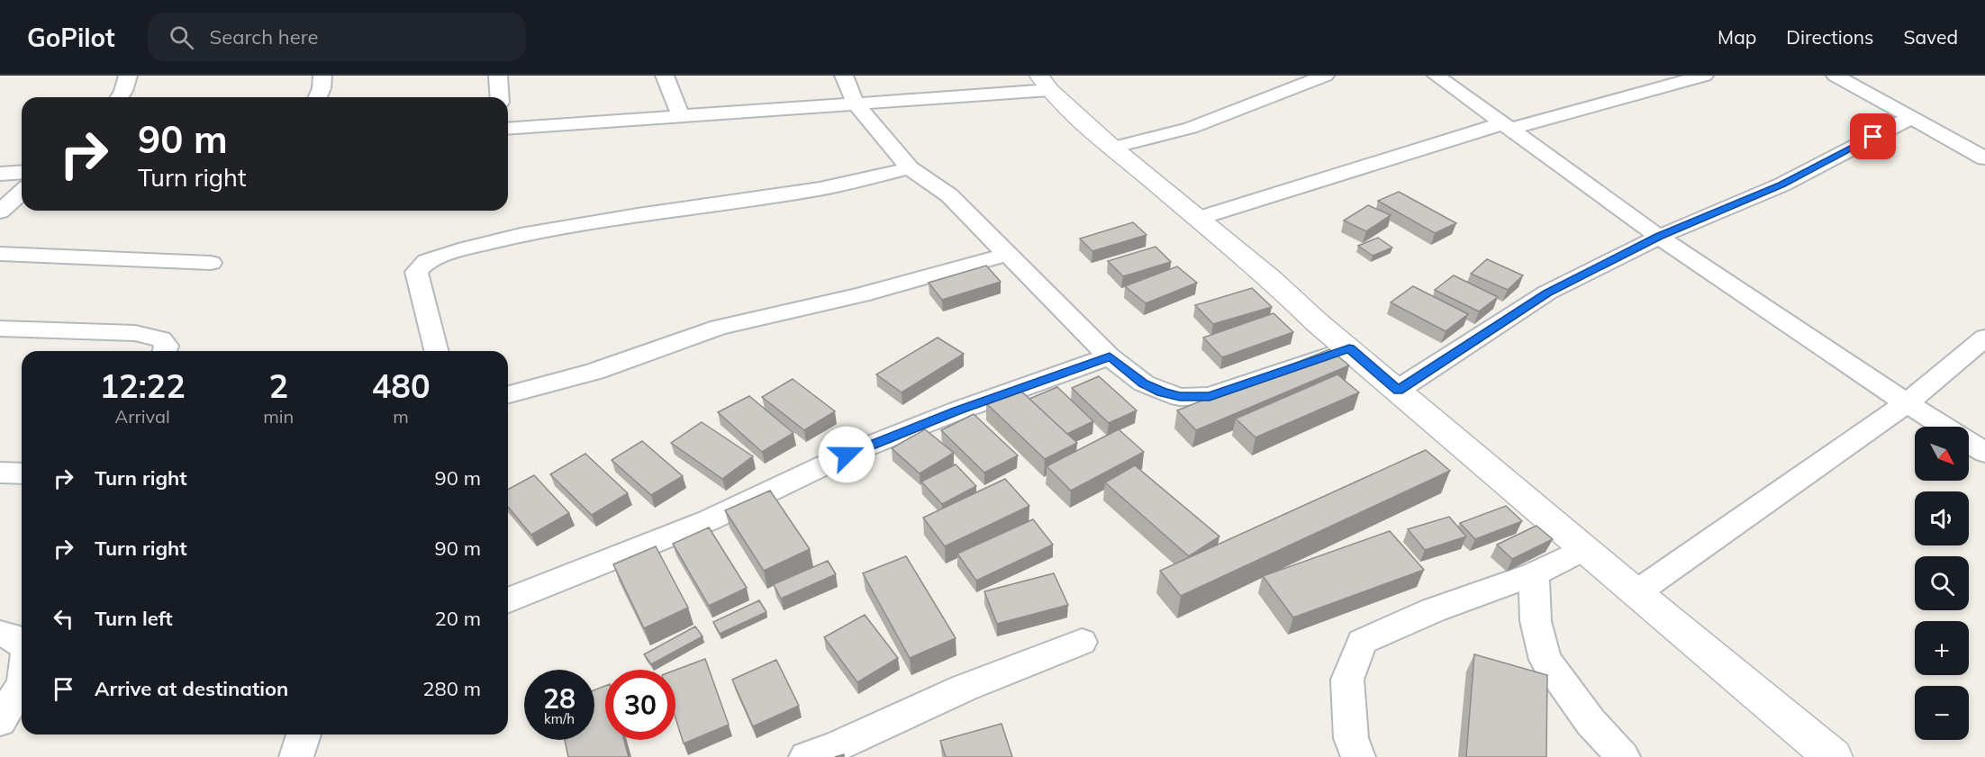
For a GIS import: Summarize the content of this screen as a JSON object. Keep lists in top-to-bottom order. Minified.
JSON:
{"north":"bottom right","page":{"header":"GoPilot","search":"Search here","nav":["Map","Directions","Saved"],"turn":["90 m","Turn right"],"eta":["12:22","Arrival","2","min","480","m"],"map_buttons":["+","−"],"list":[{"name":"Turn right","value":"90 m"},{"name":"Turn right","value":"90 m"},{"name":"Turn left","value":"20 m"},{"name":"Arrive at destination","value":"280 m"}],"speed":"28 km/h","limit":"30"}}
